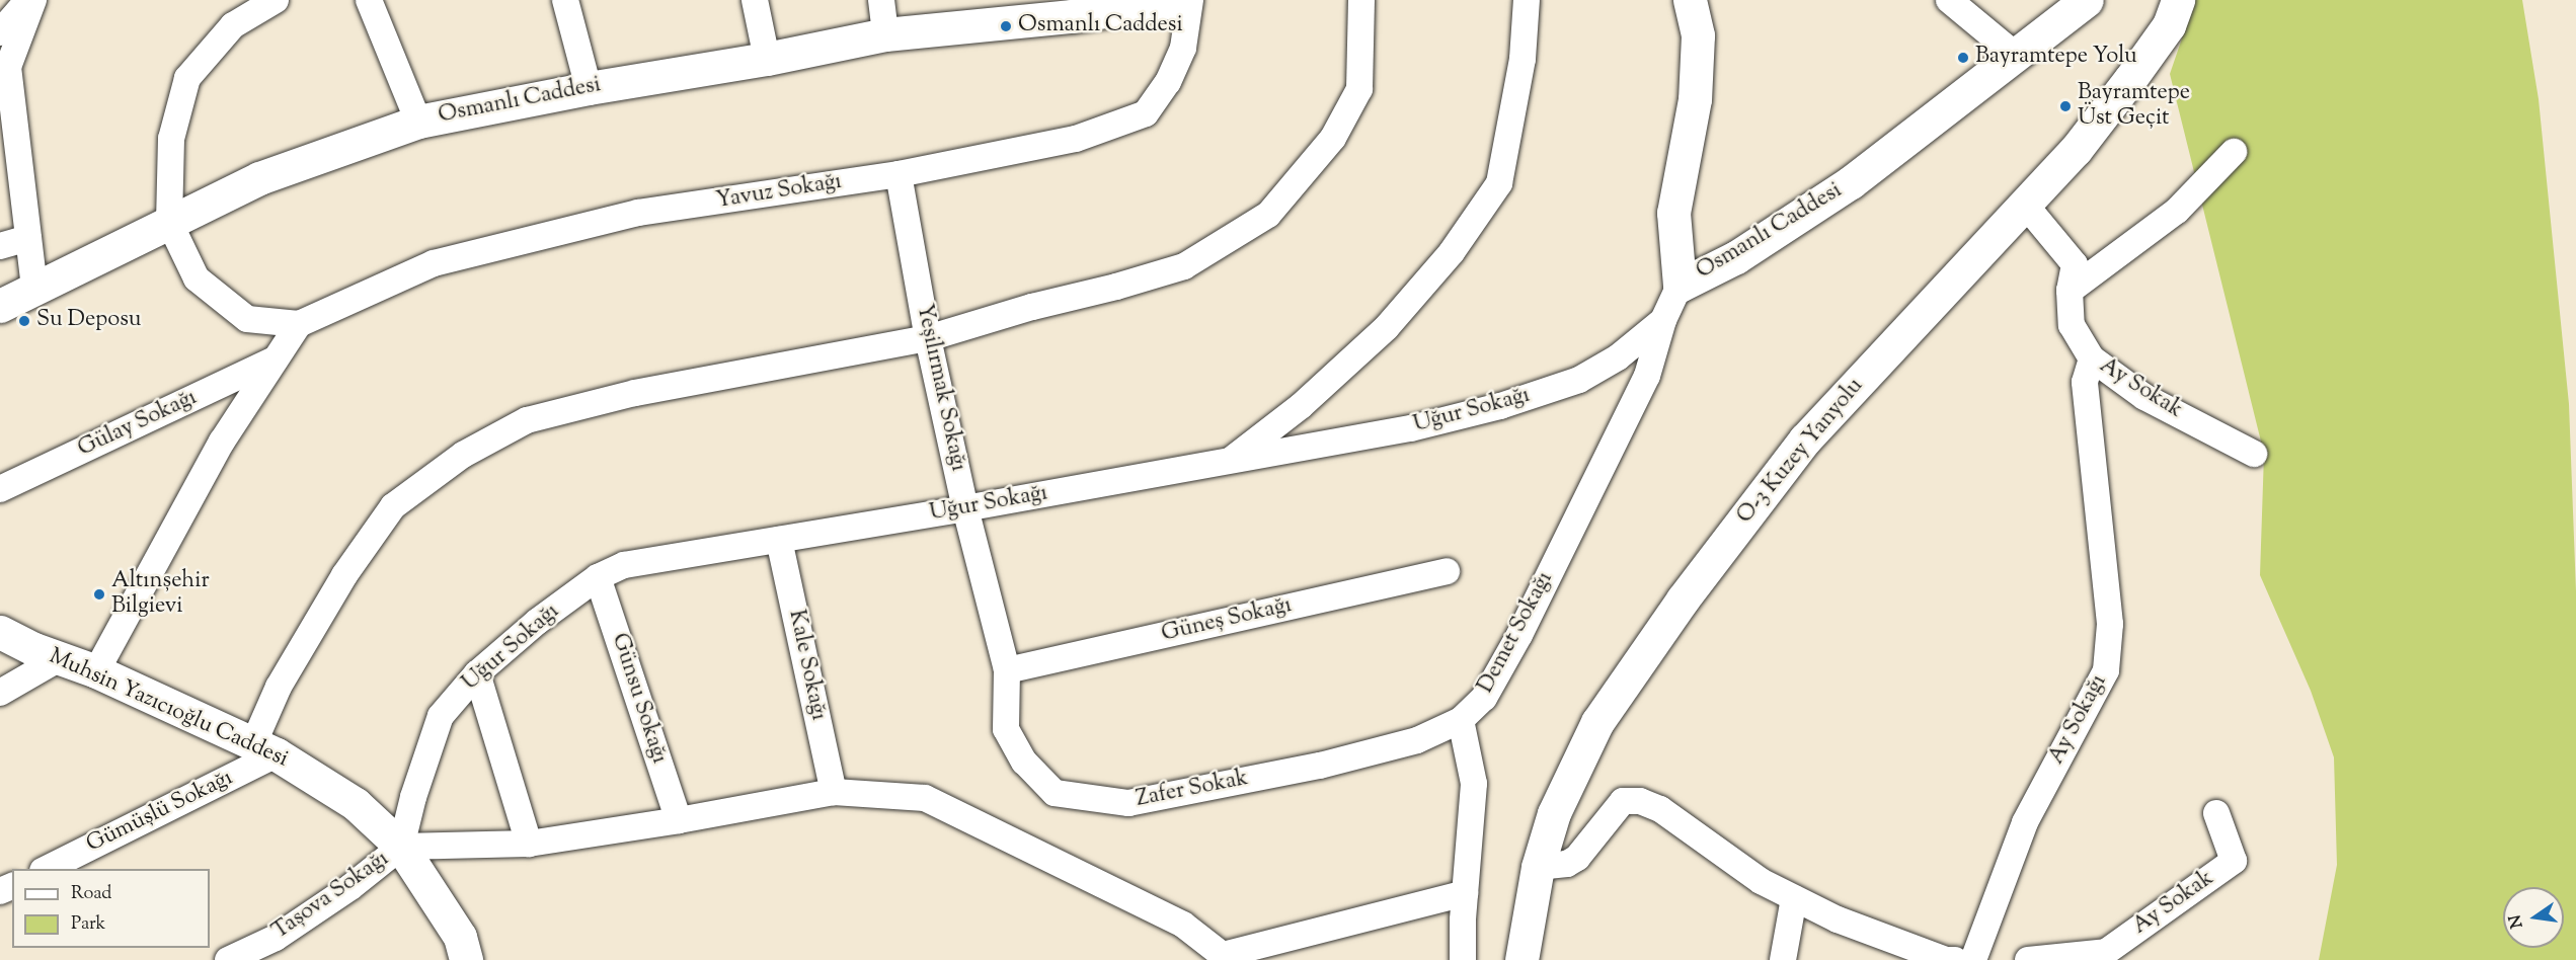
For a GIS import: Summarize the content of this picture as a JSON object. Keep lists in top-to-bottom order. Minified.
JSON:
{"streets":{"main road":["Osmanlı Caddesi","O-3 Kuzey Yanyolu","Muhsin Yazıcıoğlu Caddesi"],"street":["Yavuz Sokağı","Yeşilırmak Sokağı","Ay Sokak","Uğur Sokağı","Gülay Sokağı","Güneş Sokağı","Demet Sokağı","Kale Sokağı","Günsu Sokağı","Ay Sokağı","Zafer Sokak","Gümüşlü Sokağı","Taşova Sokağı"]},"crossings":[["Osmanlı Caddesi","Yavuz Sokağı"],["Osmanlı Caddesi","Uğur Sokağı"],["Yavuz Sokağı","Yeşilırmak Sokağı"],["Yeşilırmak Sokağı","Uğur Sokağı"],["Yeşilırmak Sokağı","Güneş Sokağı"],["Yeşilırmak Sokağı","Zafer Sokak"],["Ay Sokak","O-3 Kuzey Yanyolu"],["Ay Sokak","Ay Sokağı"],["Uğur Sokağı","Demet Sokağı"],["Uğur Sokağı","Kale Sokağı"],["Uğur Sokağı","Günsu Sokağı"],["Uğur Sokağı","Muhsin Yazıcıoğlu Caddesi"],["Uğur Sokağı","Taşova Sokağı"],["Güneş Sokağı","Zafer Sokak"],["Demet Sokağı","Zafer Sokak"],["Muhsin Yazıcıoğlu Caddesi","Gümüşlü Sokağı"],["Muhsin Yazıcıoğlu Caddesi","Taşova Sokağı"]],"places":["Osmanlı Caddesi","Bayramtepe Yolu","Bayramtepe Üst Geçit","Su Deposu","Altınşehir Bilgievi"],"legend":["Road","Park"],"north":"left"}
